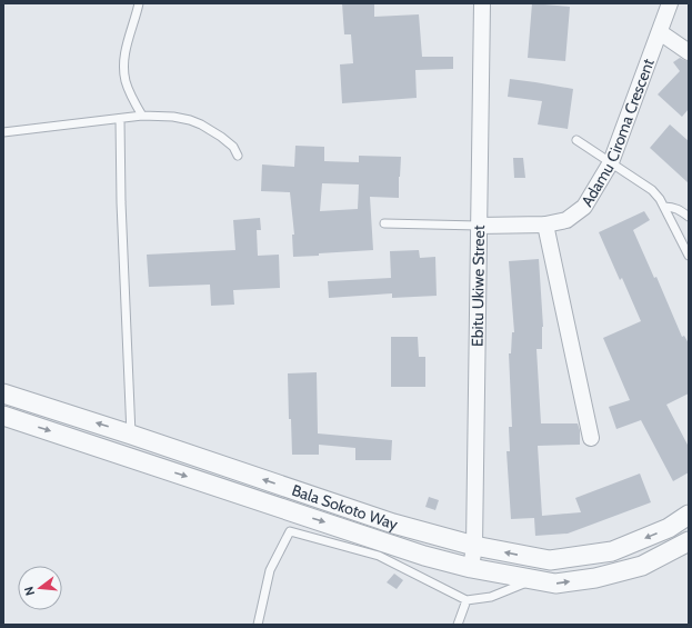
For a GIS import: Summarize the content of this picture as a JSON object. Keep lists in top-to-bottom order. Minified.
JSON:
{"streets":{"street":["Adamu Ciroma Crescent","Ebitu Ukiwe Street","Bala Sokoto Way"]},"crossings":[["Adamu Ciroma Crescent","Ebitu Ukiwe Street"],["Ebitu Ukiwe Street","Bala Sokoto Way"]],"north":"left"}
